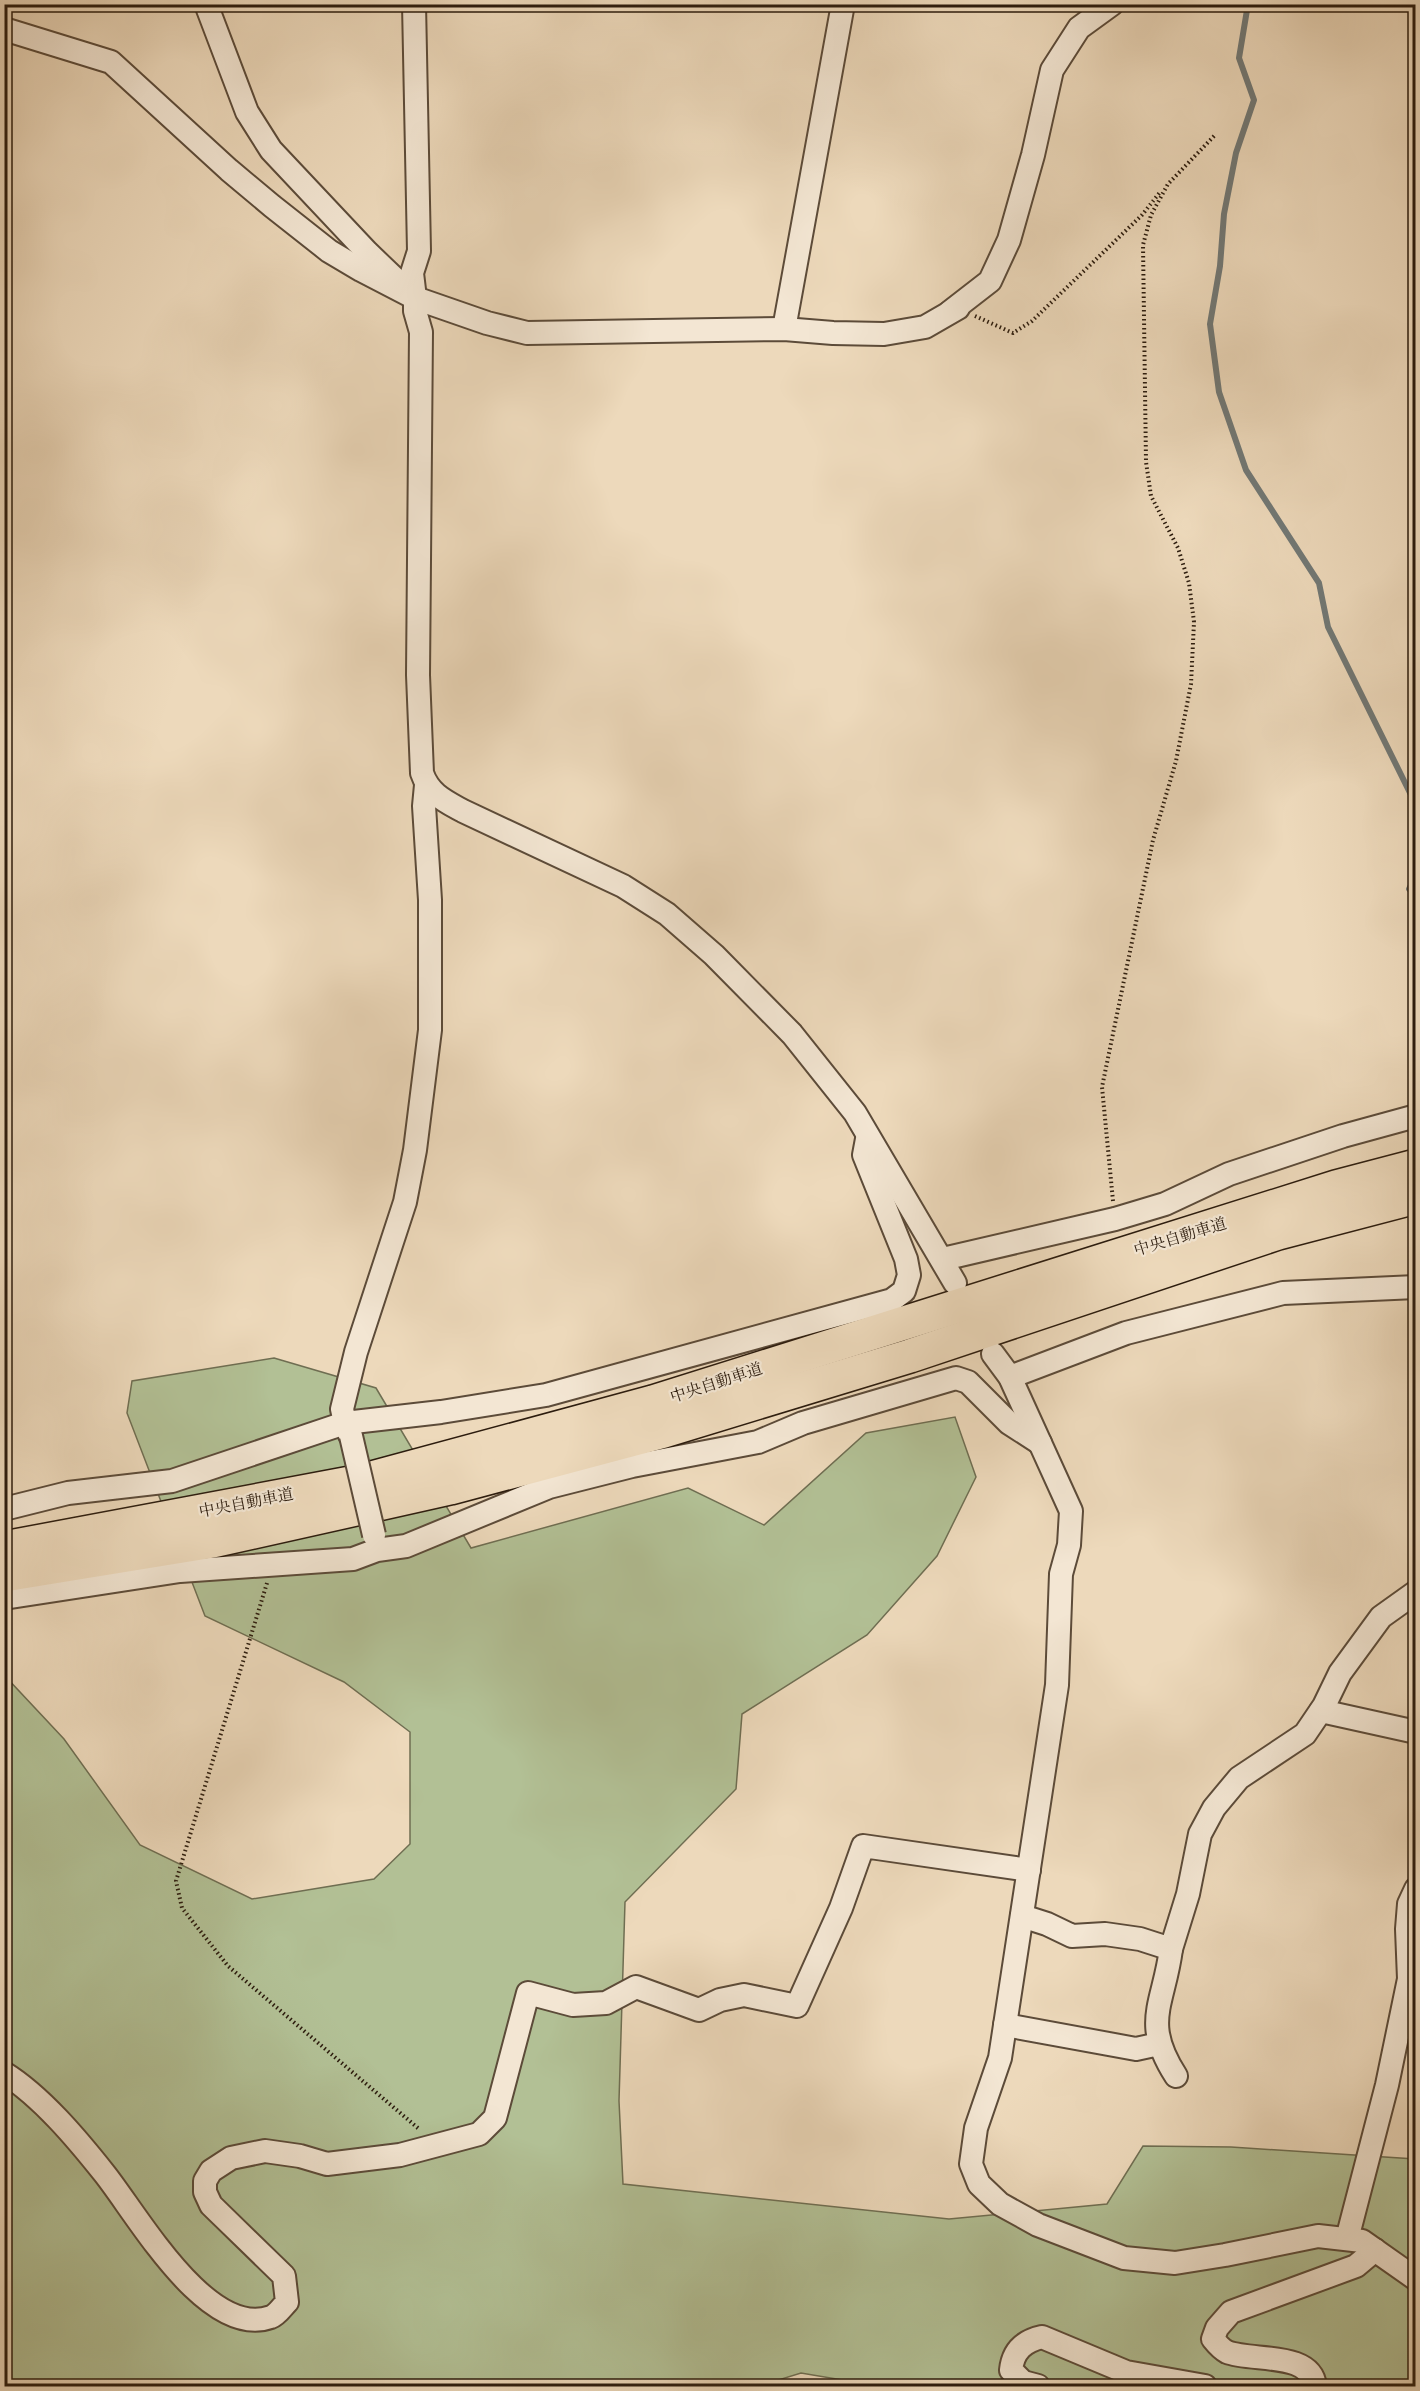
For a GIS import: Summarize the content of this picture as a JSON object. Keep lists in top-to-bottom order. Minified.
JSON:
{"streets":{"highway":["中央自動車道"]}}
